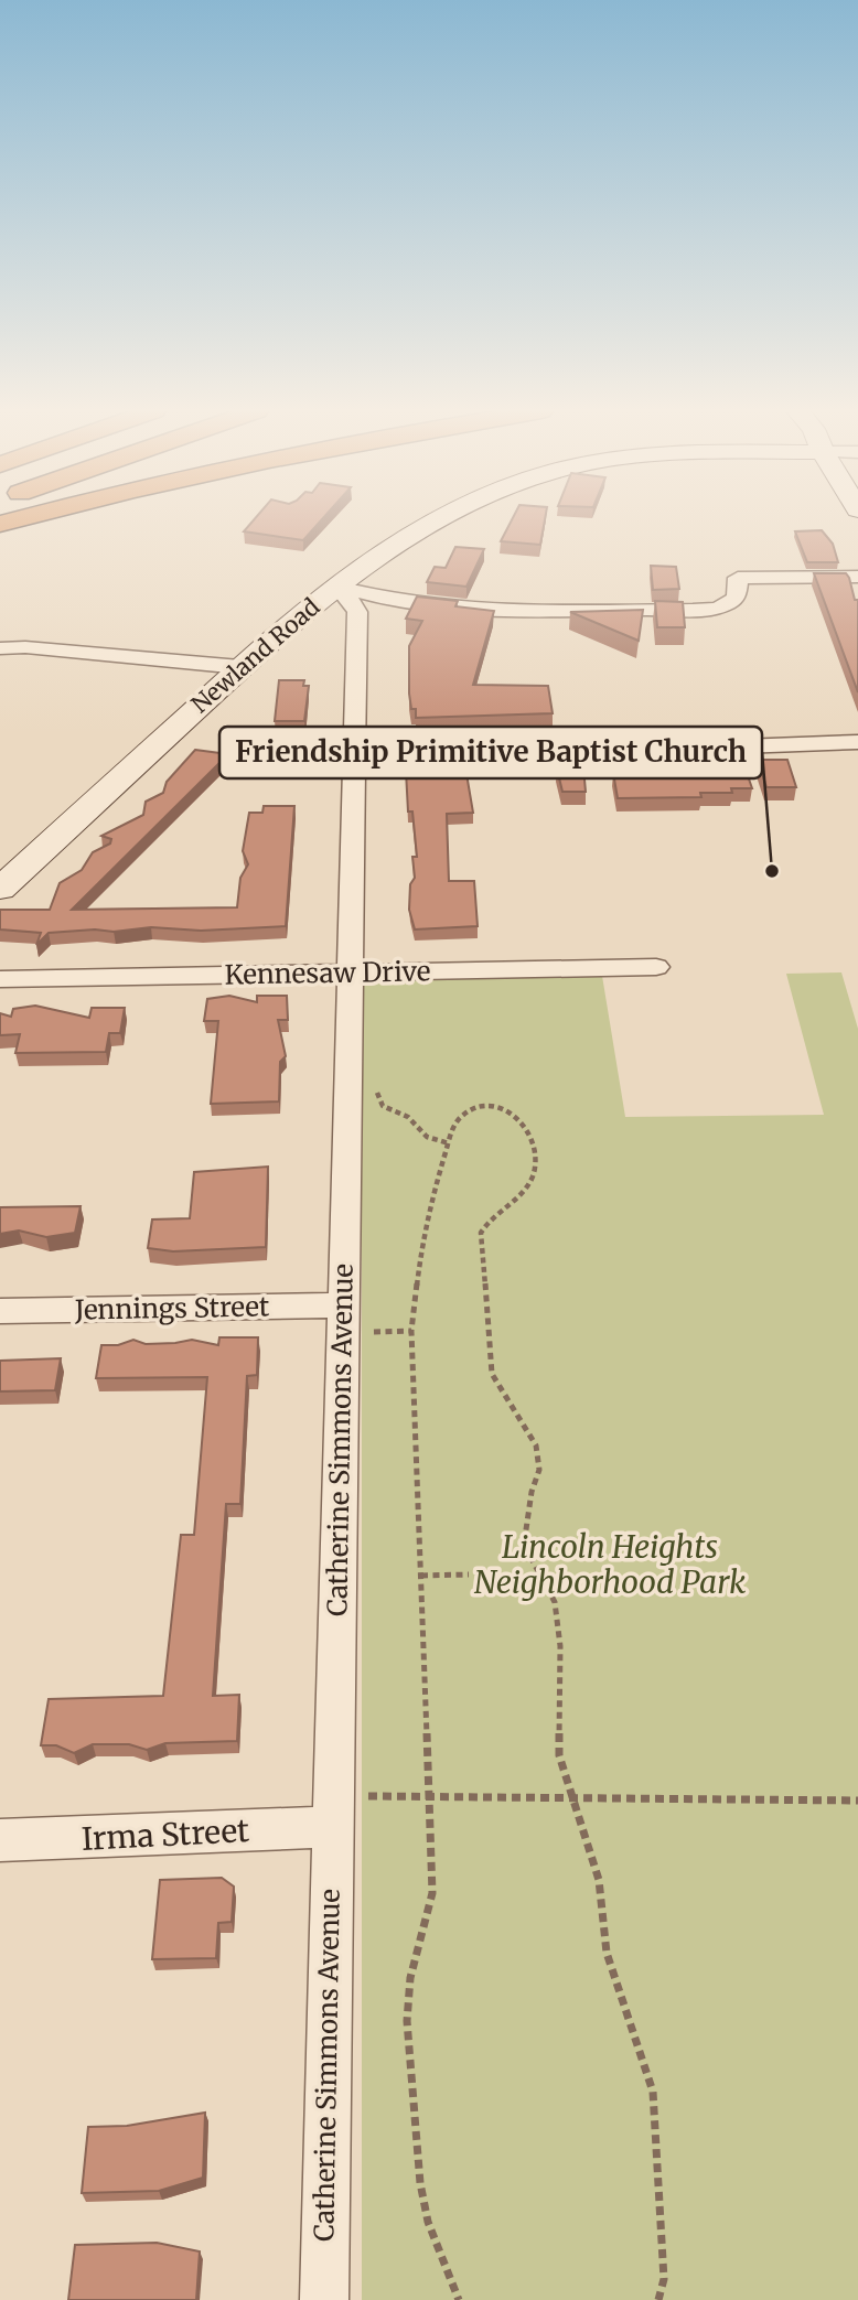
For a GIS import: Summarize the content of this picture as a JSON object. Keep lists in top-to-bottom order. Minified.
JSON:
{"streets":{"street":["Newland Road","Kennesaw Drive","Jennings Street","Catherine Simmons Avenue","Irma Street"]},"crossings":[["Newland Road","Catherine Simmons Avenue"],["Kennesaw Drive","Catherine Simmons Avenue"],["Jennings Street","Catherine Simmons Avenue"],["Catherine Simmons Avenue","Irma Street"]],"parks":["Lincoln Heights Neighborhood Park"],"places":["Friendship Primitive Baptist Church"]}
